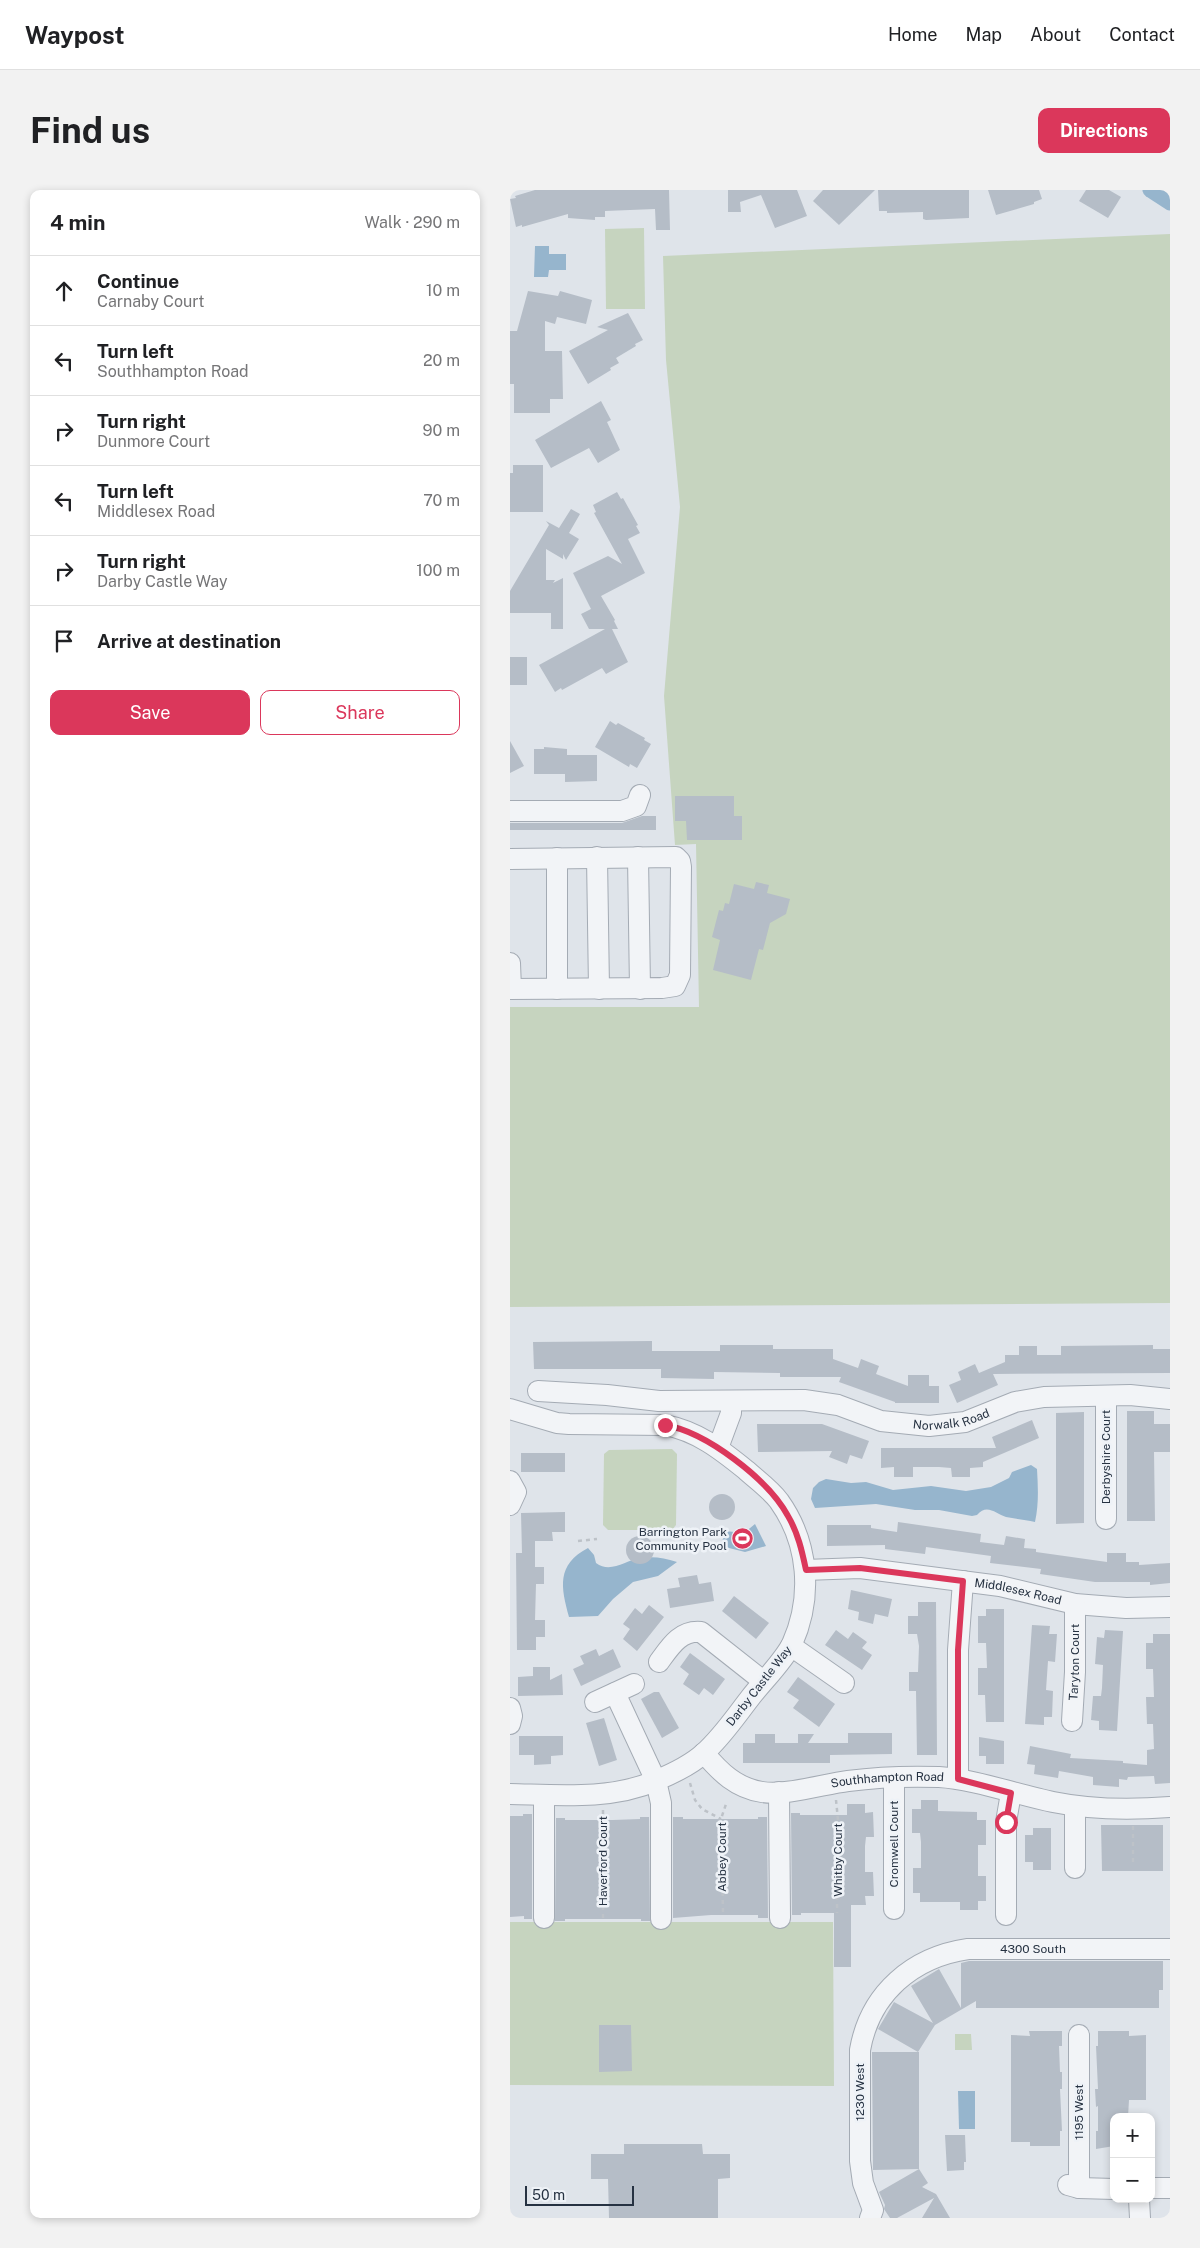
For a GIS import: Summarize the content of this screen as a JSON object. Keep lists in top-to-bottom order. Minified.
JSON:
{"streets":{"street":["Norwalk Road","Derbyshire Court","Middlesex Road","Taryton Court","Darby Castle Way","Southhampton Road","Cromwell Court","4300 South","1230 West","1195 West"],"path":["Abbey Court","Whitby Court","Haverford Court"]},"crossings":[["Norwalk Road","Derbyshire Court"],["Middlesex Road","Taryton Court"],["Middlesex Road","Darby Castle Way"],["Darby Castle Way","Southhampton Road"],["Southhampton Road","Cromwell Court"],["4300 South","1230 West"]],"places":{"sports":["Barrington Park Community Pool"]},"scale_bar":"50 m","page":{"header":"Waypost","nav":["Home","Map","About","Contact"],"buttons":["Directions",["Save","Share"]],"title":"Find us","heading":["4 min","Walk · 290 m"],"list":[["Continue","Carnaby Court","10 m"],["Turn left","Southhampton Road","20 m"],["Turn right","Dunmore Court","90 m"],["Turn left","Middlesex Road","70 m"],["Turn right","Darby Castle Way","100 m"],"Arrive at destination"],"map_buttons":["+","−"],"scale":"50 m"}}
